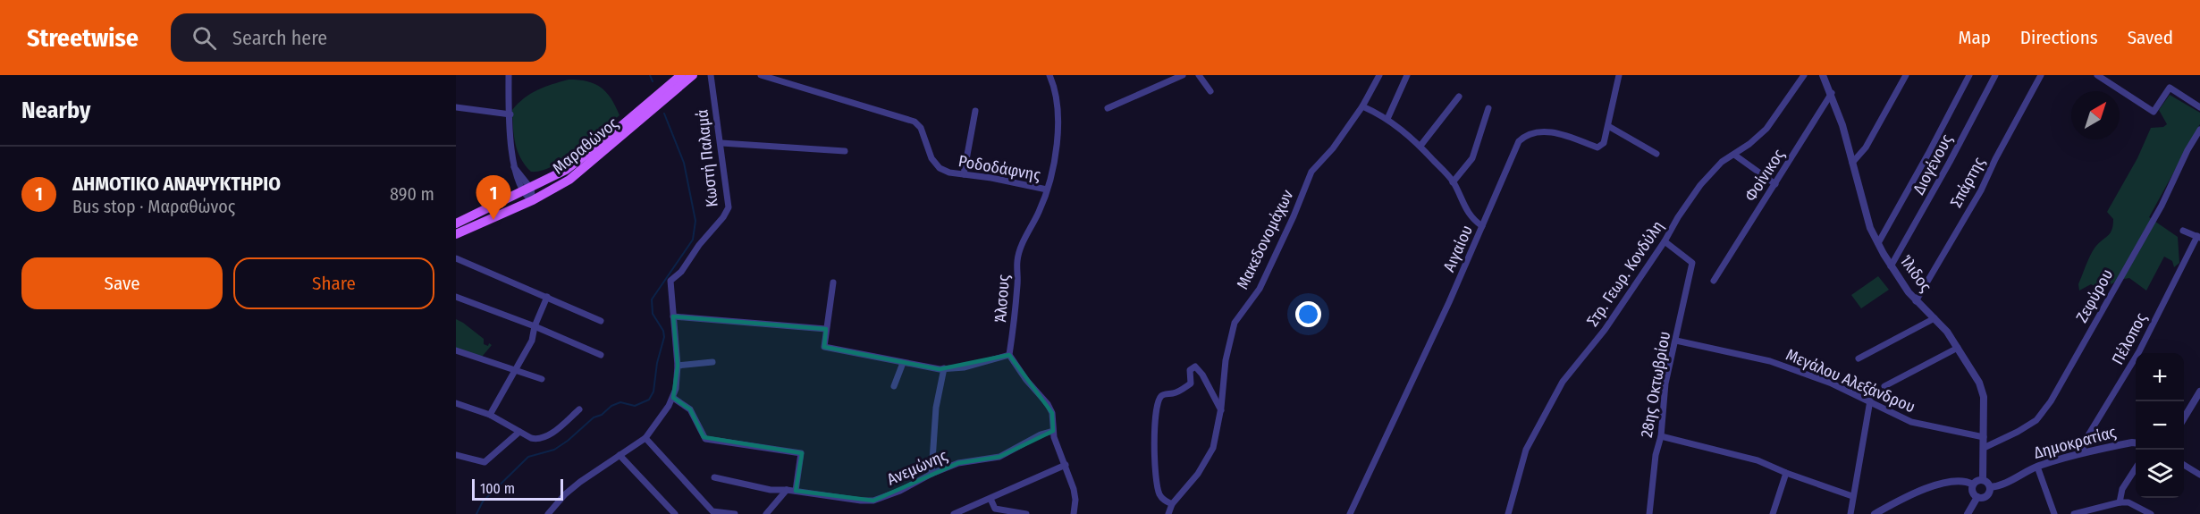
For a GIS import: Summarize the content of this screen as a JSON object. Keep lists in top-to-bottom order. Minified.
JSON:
{"streets":{"main road":["Μαραθώνος"],"street":["Κωστή Παλαμά","Διογένους","Ροδοδάφνης","Φοίνικος","Σπάρτης","Μακεδονομάχων","Αιγαίου","Στρ. Γεωρ. Κονδύλη","Ίλιδος","Ζεφύρου","Άλσους","Πέλοπος","Μεγάλου Αλεξάνδρου","28ης Οκτωβρίου","Δημοκρατίας","Ανεμώνης"]},"crossings":[["Διογένους","Ίλιδος"],["Ροδοδάφνης","Άλσους"],["Φοίνικος","Ίλιδος"],["Σπάρτης","Ίλιδος"],["Στρ. Γεωρ. Κονδύλη","28ης Οκτωβρίου"],["Ίλιδος","Ζεφύρου"],["Ίλιδος","Μεγάλου Αλεξάνδρου"],["Ίλιδος","Δημοκρατίας"],["Πέλοπος","Δημοκρατίας"],["Μεγάλου Αλεξάνδρου","28ης Οκτωβρίου"]],"scale_bar":"100 m","north":"top right","page":{"header":"Streetwise","search":"Search here","nav":["Map","Directions","Saved"],"heading":"Nearby","list":[{"mark":"1","name":"ΔΗΜΟΤΙΚΟ ΑΝΑΨΥΚΤΗΡΙΟ","note":"Bus stop · Μαραθώνος","value":"890 m"}],"pins":"1","buttons":["Save","Share"],"map_buttons":["+","−"],"scale":"100 m"}}
